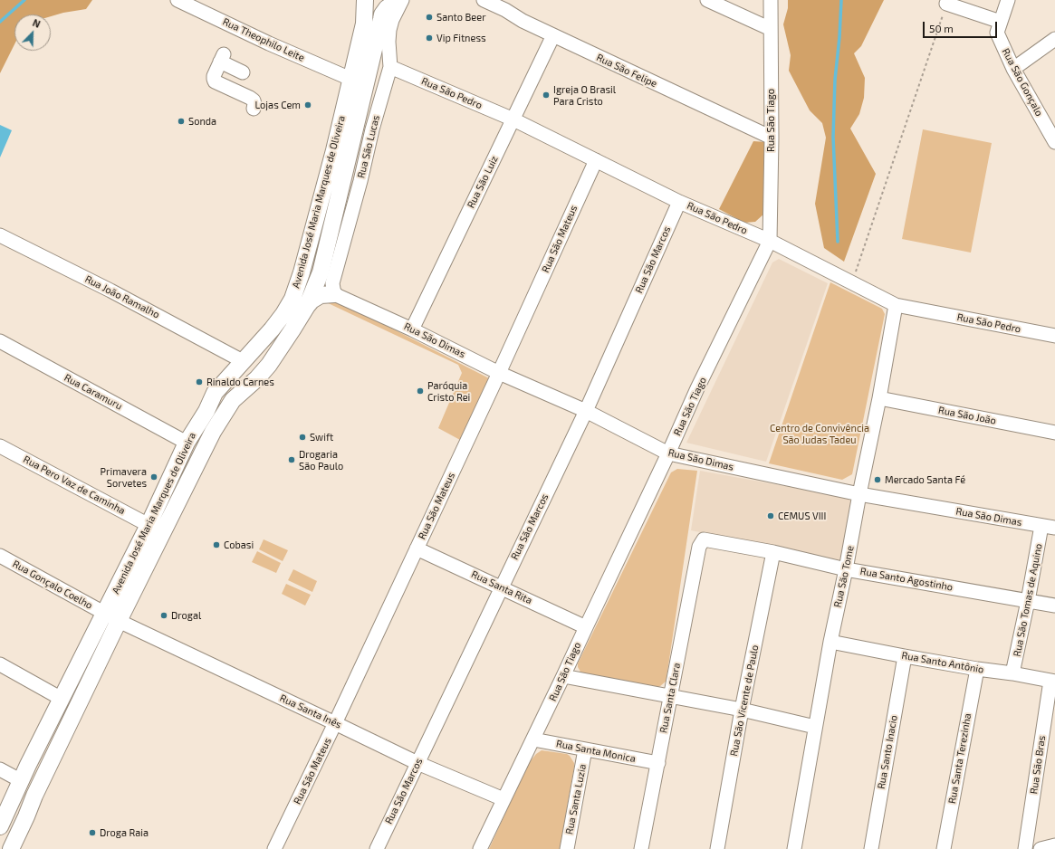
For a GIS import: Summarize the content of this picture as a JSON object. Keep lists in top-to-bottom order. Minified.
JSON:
{"streets":{"main road":["Avenida José Maria Marques de Oliveira"],"street":["Rua Theophilo Leite","Rua São Felipe","Rua São Gonçalo","Rua São Pedro","Rua São Tiago","Rua São Lucas","Rua São Luiz","Rua São Mateus","Rua São Marcos","Rua João Ramalho","Rua São Dimas","Rua Caramuru","Rua São João","Rua Pero Vaz de Caminha","Rua São Tome","Rua Santo Agostinho","Rua Gonçalo Coelho","Rua Santa Rita","Rua São Tomas de Aquino","Rua Santo Antônio","Rua Santa Clara","Rua São Vicente de Paulo","Rua Santa Inês","Rua Santa Monica","Rua Santo Inacio","Rua Santa Terezinha","Rua São Bras","Rua Santa Luzia"]},"crossings":[["Rua Theophilo Leite","Avenida José Maria Marques de Oliveira"],["Rua São Felipe","Rua São Tiago"],["Rua São Felipe","Rua São Luiz"],["Rua São Pedro","Rua São Tiago"],["Rua São Pedro","Rua São Lucas"],["Rua São Pedro","Rua São Luiz"],["Rua São Pedro","Rua São Mateus"],["Rua São Pedro","Rua São Marcos"],["Rua São Pedro","Rua São Tome"],["Rua São Tiago","Rua São Dimas"],["Rua São Tiago","Rua Santa Rita"],["Rua São Tiago","Rua Santa Inês"],["Rua São Tiago","Rua Santa Monica"],["Rua São Lucas","Avenida José Maria Marques de Oliveira"],["Rua São Lucas","Rua São Dimas"],["Rua São Luiz","Rua São Dimas"],["Avenida José Maria Marques de Oliveira","Rua João Ramalho"],["Avenida José Maria Marques de Oliveira","Rua Caramuru"],["Avenida José Maria Marques de Oliveira","Rua Pero Vaz de Caminha"],["Avenida José Maria Marques de Oliveira","Rua Gonçalo Coelho"],["Avenida José Maria Marques de Oliveira","Rua Santa Inês"],["Rua São Mateus","Rua São Dimas"],["Rua São Mateus","Rua Santa Rita"],["Rua São Mateus","Rua Santa Inês"],["Rua São Marcos","Rua São Dimas"],["Rua São Marcos","Rua Santa Rita"],["Rua São Marcos","Rua Santa Inês"],["Rua São Dimas","Rua São Tome"],["Rua São Dimas","Rua São Tomas de Aquino"],["Rua São João","Rua São Tome"],["Rua São Tome","Rua Santo Agostinho"],["Rua São Tome","Rua Santo Antônio"],["Rua Santo Agostinho","Rua São Tomas de Aquino"],["Rua Santo Agostinho","Rua Santa Clara"],["Rua Santo Agostinho","Rua São Vicente de Paulo"],["Rua Gonçalo Coelho","Rua Santa Inês"],["Rua São Tomas de Aquino","Rua Santo Antônio"],["Rua Santo Antônio","Rua Santo Inacio"],["Rua Santo Antônio","Rua Santa Terezinha"],["Rua Santo Antônio","Rua São Bras"],["Rua Santa Clara","Rua Santa Monica"],["Rua Santa Monica","Rua Santa Luzia"]],"parks":["Centro de Convivência São Judas Tadeu"],"places":["Santo Beer","Vip Fitness","Igreja O Brasil Para Cristo","Lojas Cem","Sonda","Rinaldo Carnes","Paróquia Cristo Rei","Swift","Drogaria São Paulo","Primavera Sorvetes","Mercado Santa Fé","CEMUS VIII","Cobasi","Drogal","Droga Raia"],"scale_bar":"50 m","north":"top right"}
